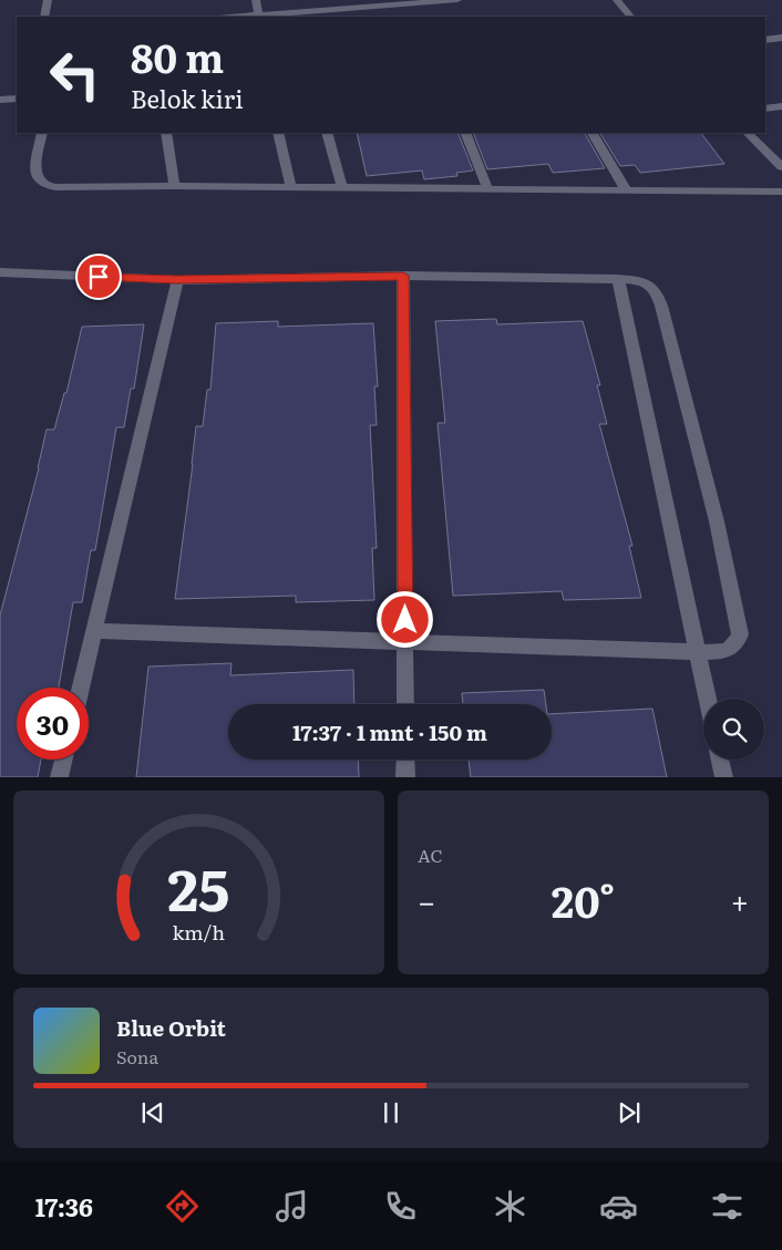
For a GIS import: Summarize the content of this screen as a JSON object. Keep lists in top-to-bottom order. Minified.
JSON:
{"page":{"turn":["80 m","Belok kiri"],"limit":"30","trip":"17:37 · 1 mnt · 150 m","tile":"AC","heat":["−","20°","+"],"song":["Blue Orbit","Sona"],"tabs":"17:36","gauge":["25","km/h"]}}
